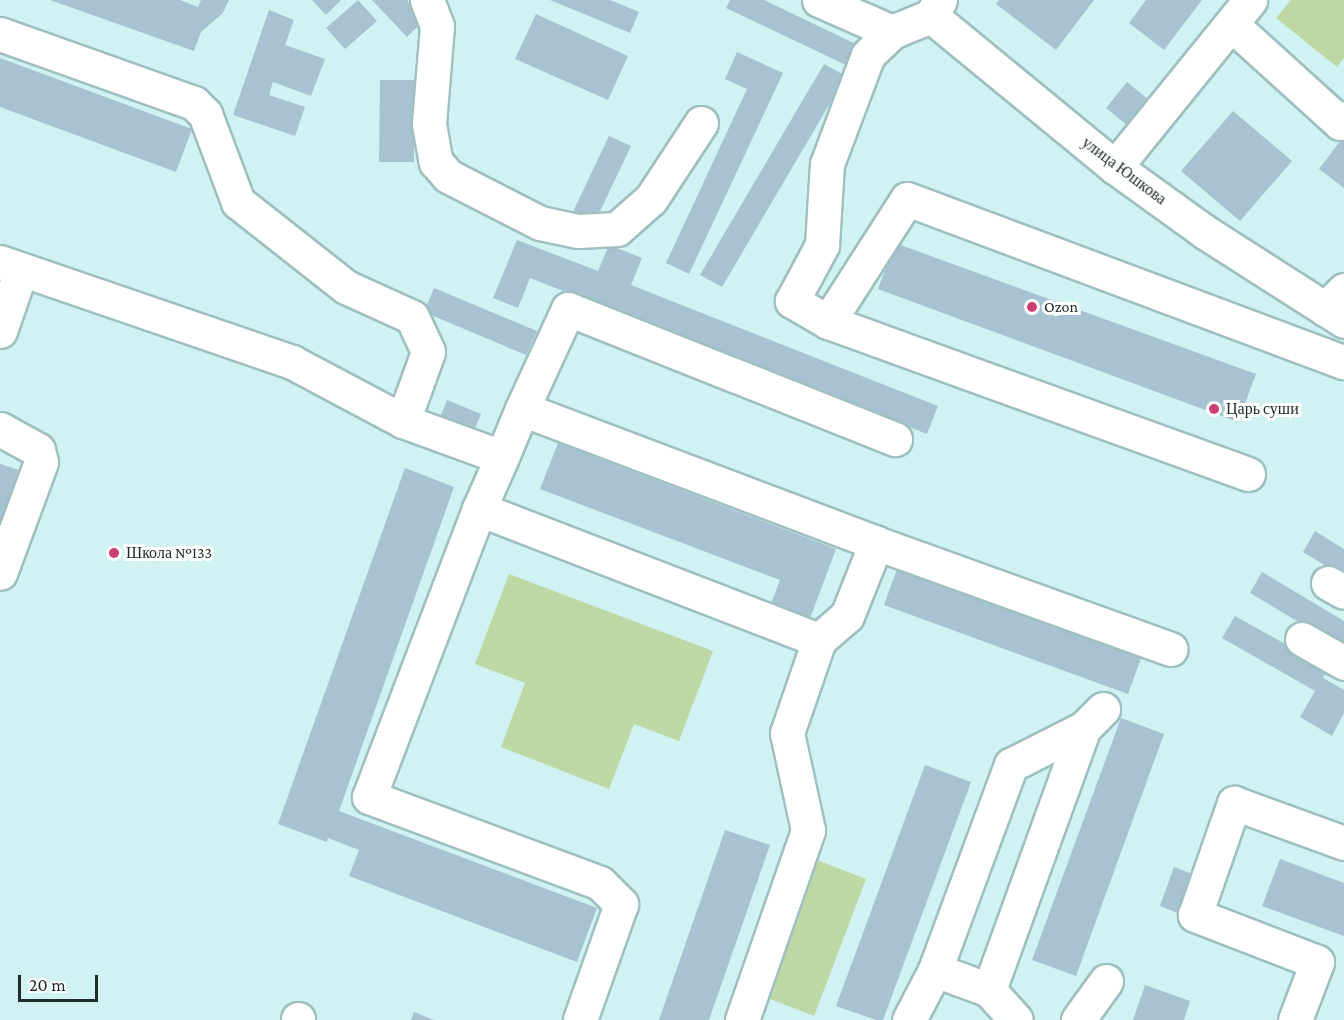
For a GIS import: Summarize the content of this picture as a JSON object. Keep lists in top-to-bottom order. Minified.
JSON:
{"streets":{"street":["улица Юшкова"]},"places":["Ozon","Царь суши","Школа №133"],"scale_bar":"20 m"}
